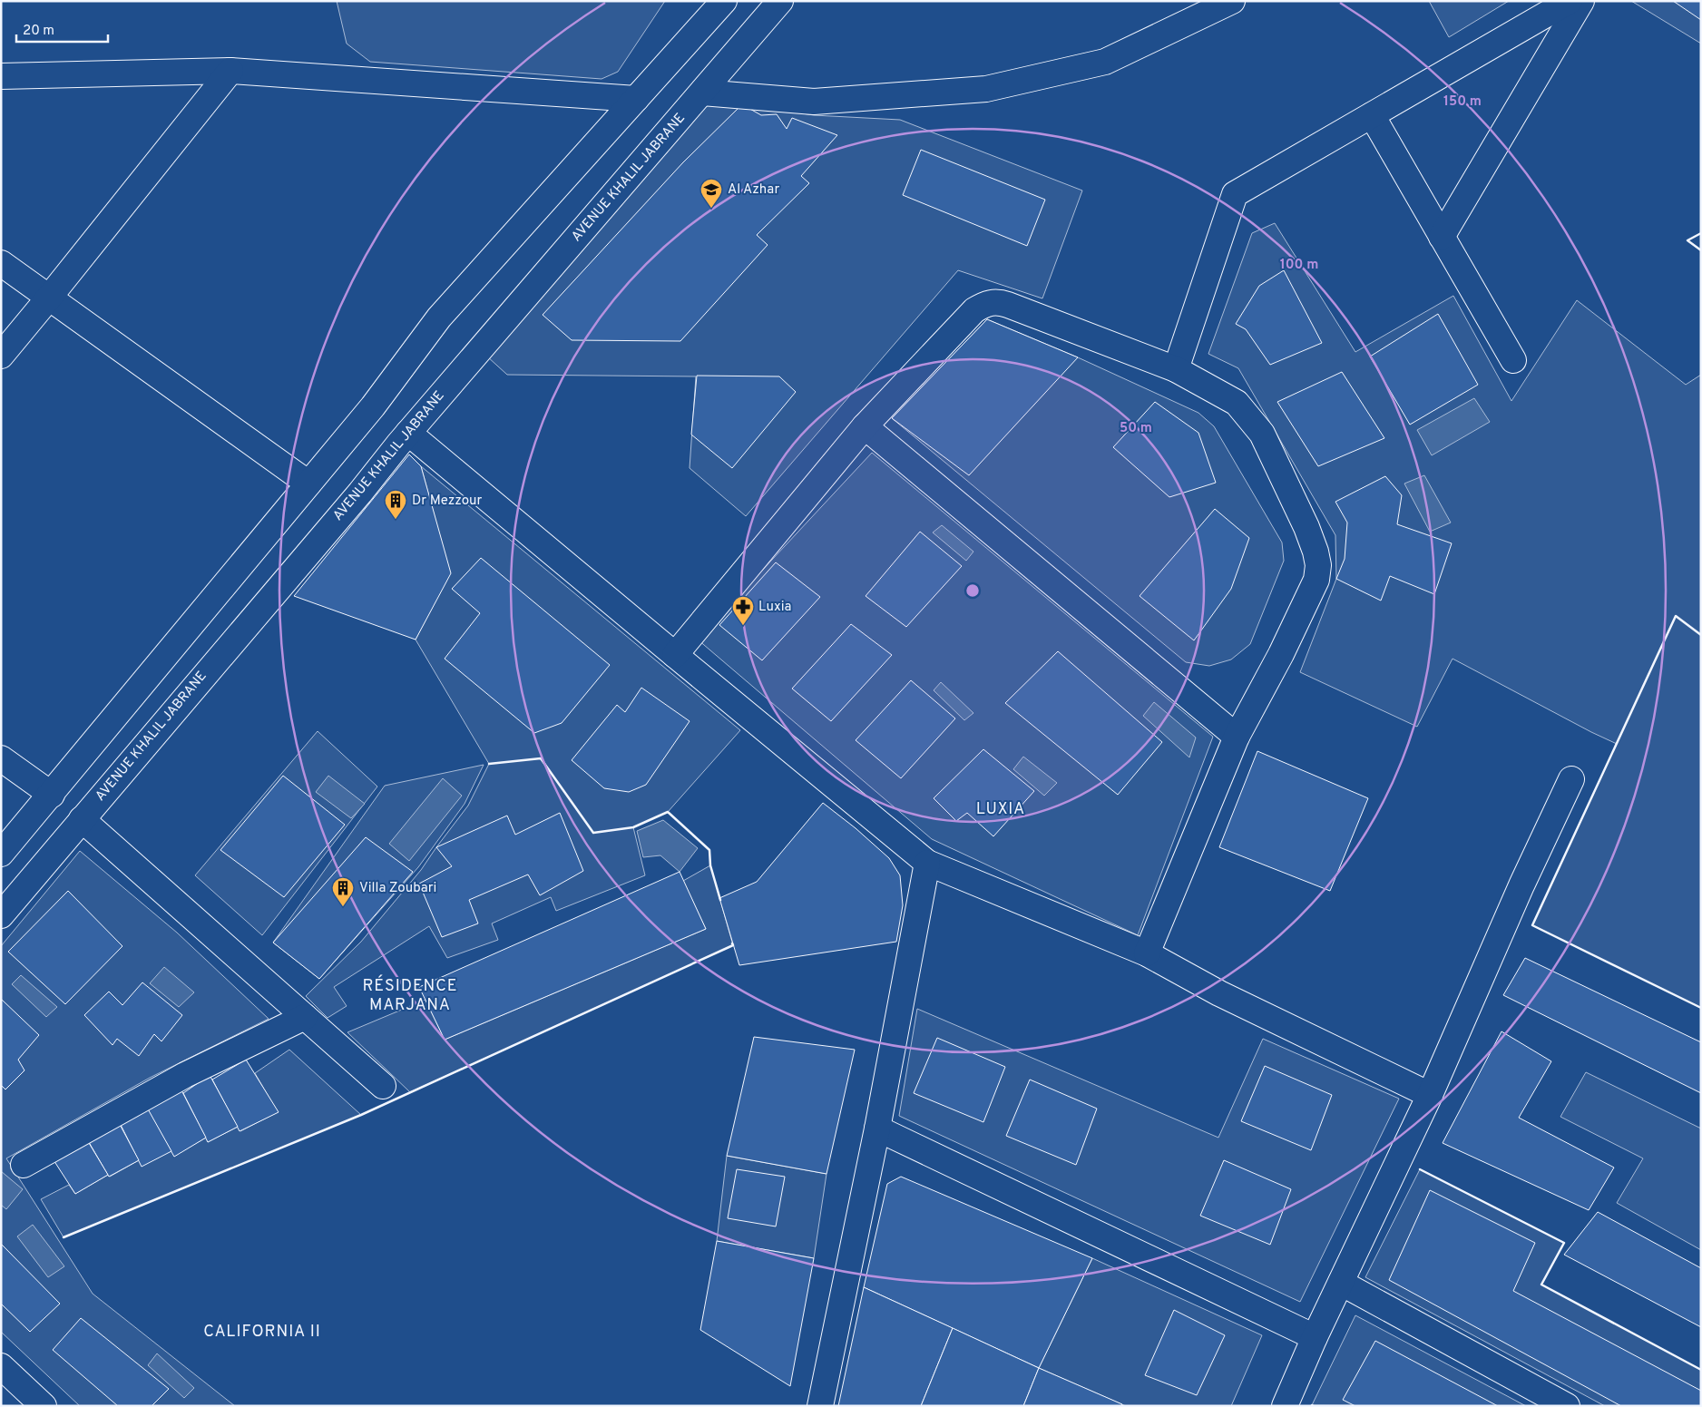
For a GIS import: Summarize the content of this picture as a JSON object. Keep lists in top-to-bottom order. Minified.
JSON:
{"streets":{"street":["AVENUE KHALIL JABRANE"]},"districts":["LUXIA","RÉSIDENCE MARJANA","CALIFORNIA II"],"places":{"school or university":["Al Azhar"],"building":["Dr Mezzour","Villa Zoubari"],"pharmacy":["Luxia"]},"scale_bar":"20 m","rings":["150 m","100 m","50 m"]}
